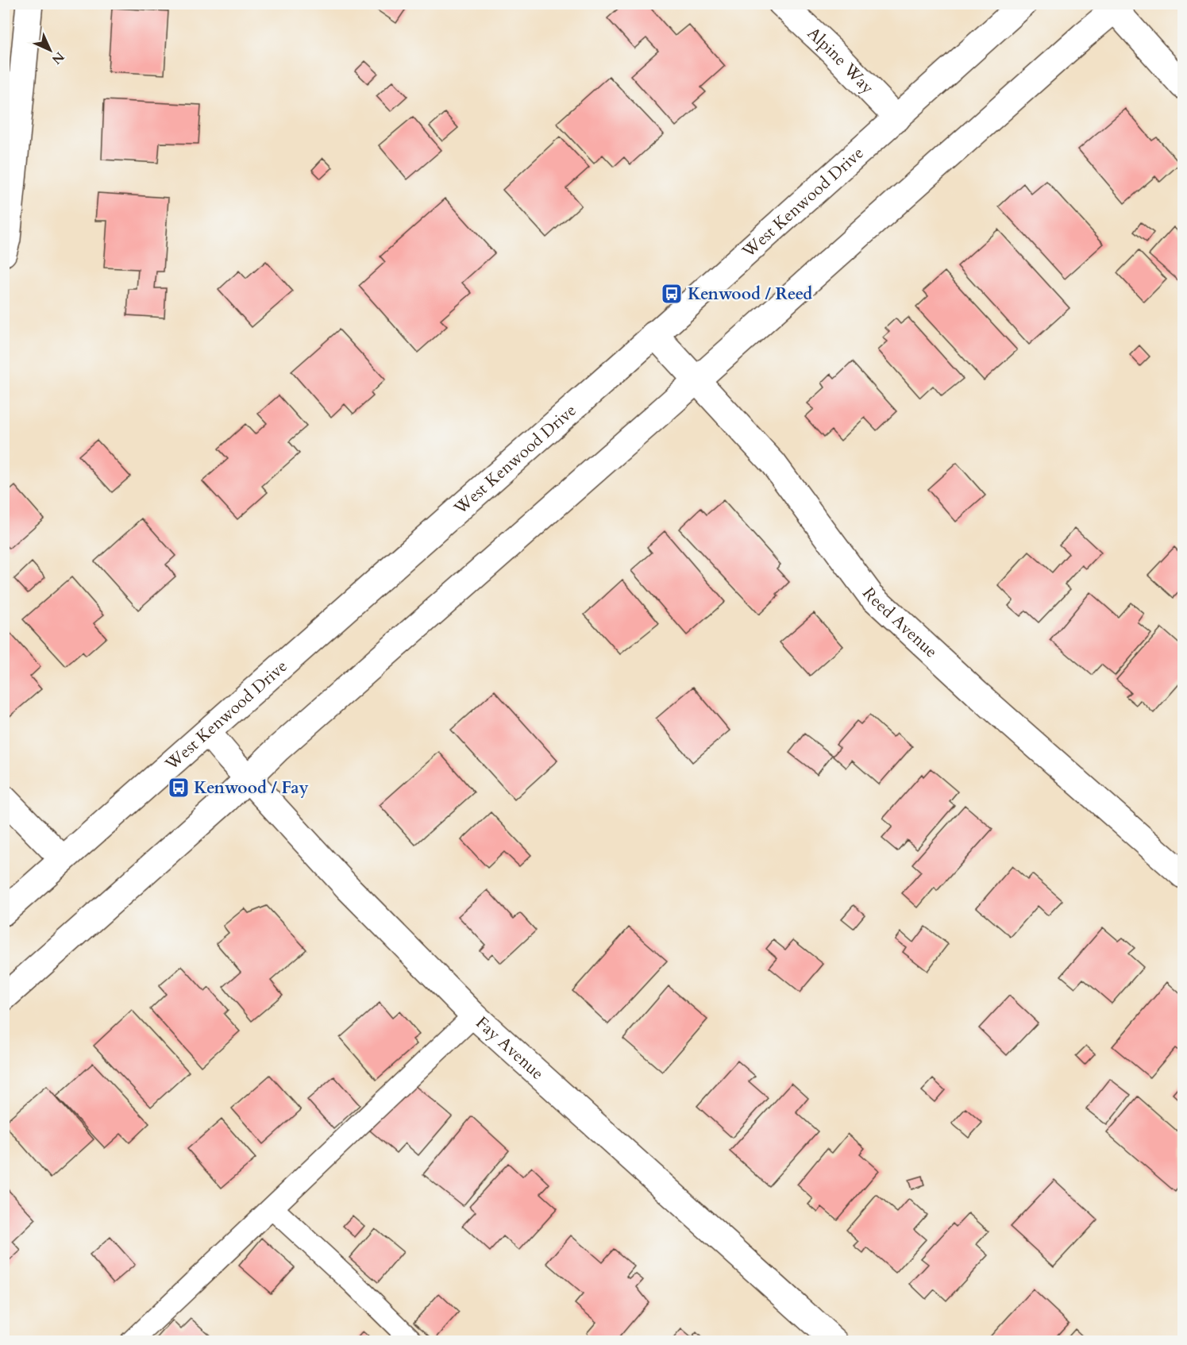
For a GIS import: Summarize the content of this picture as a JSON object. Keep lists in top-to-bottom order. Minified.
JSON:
{"streets":{"street":["Alpine Way","West Kenwood Drive","Reed Avenue","Fay Avenue"]},"crossings":[["Alpine Way","West Kenwood Drive"],["West Kenwood Drive","Reed Avenue"],["West Kenwood Drive","Fay Avenue"]],"places":{"bus stop":["Kenwood / Reed","Kenwood / Fay"]},"north":"bottom right"}
